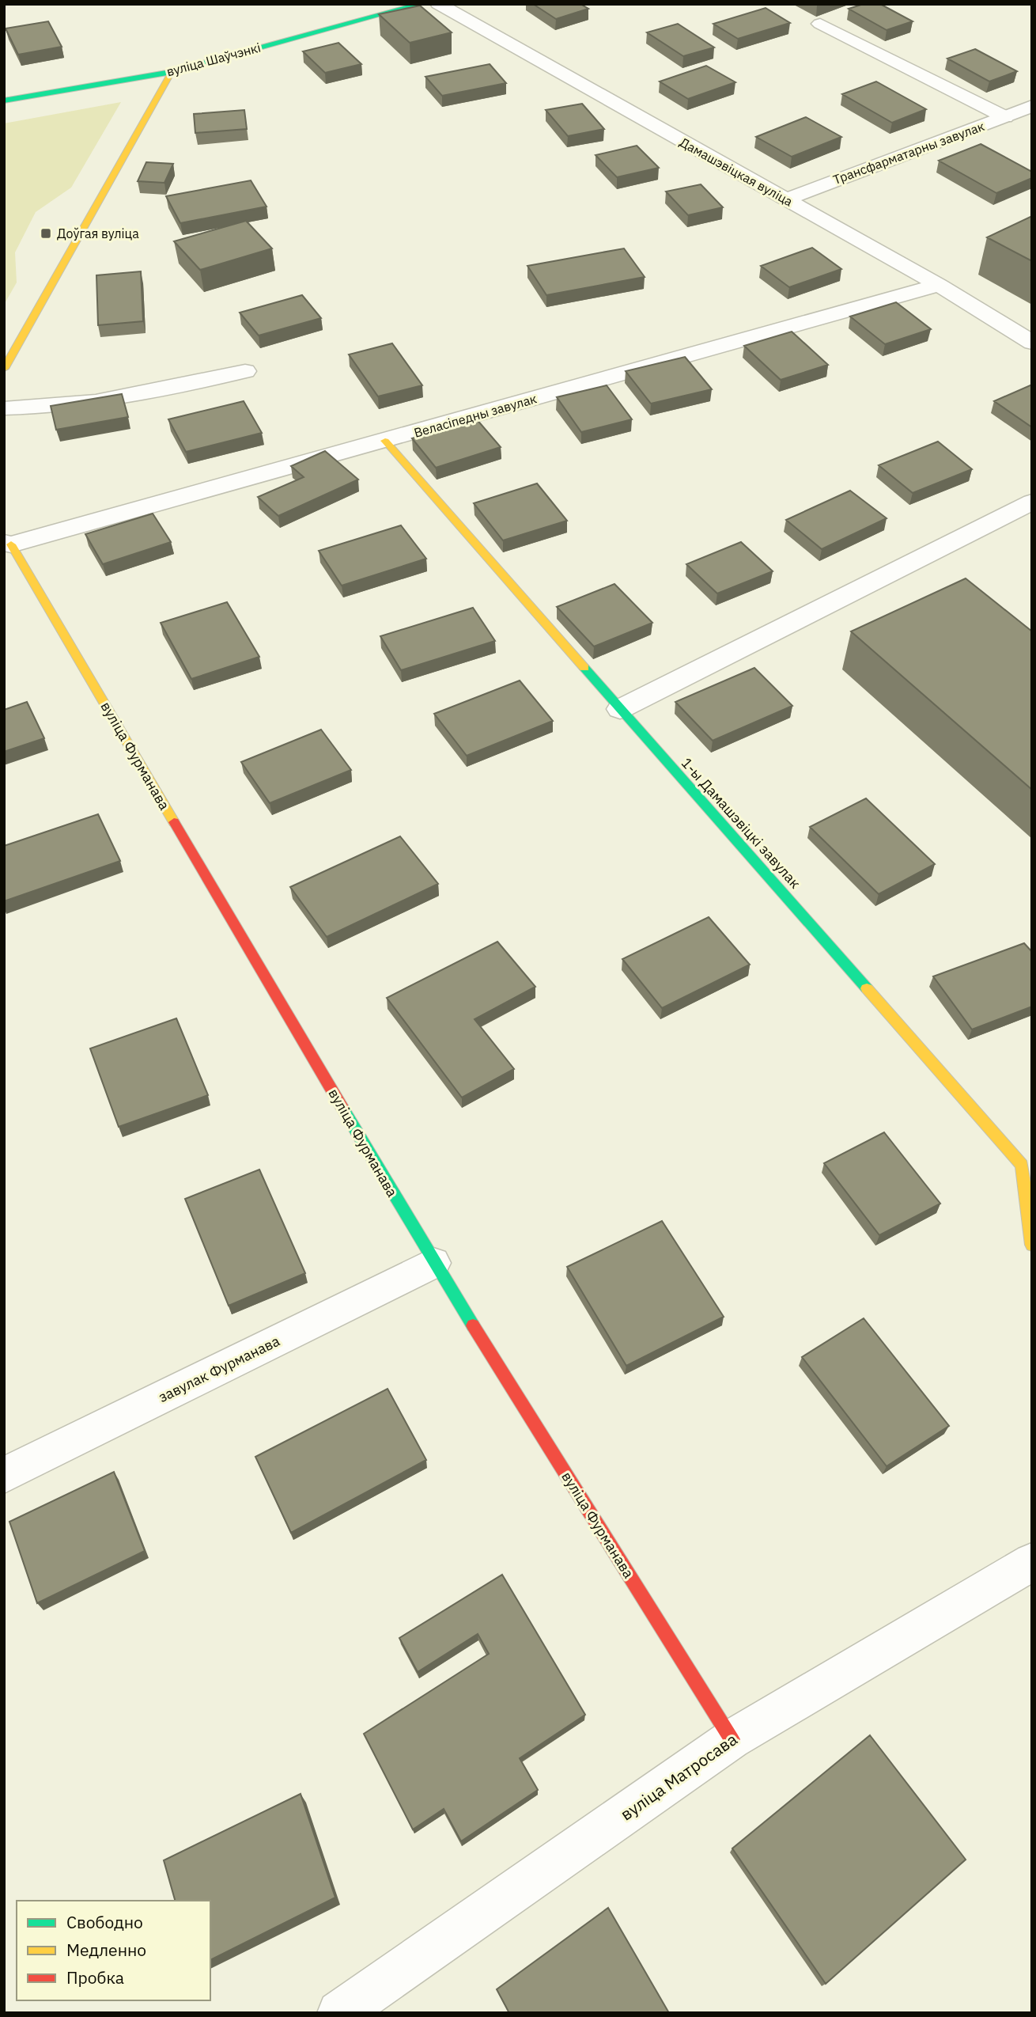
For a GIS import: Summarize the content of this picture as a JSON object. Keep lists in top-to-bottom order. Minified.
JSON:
{"streets":{"street":["вуліца Шаўчэнкі","Трансфарматарны завулак","Дамашэвіцкая вуліца","Веласіпедны завулак","вуліца Фурманава","1-ы Дамашэвіцкі завулак","завулак Фурманава","вуліца Матросава"]},"crossings":[["Трансфарматарны завулак","Дамашэвіцкая вуліца"],["Дамашэвіцкая вуліца","Веласіпедны завулак"],["Веласіпедны завулак","вуліца Фурманава"],["Веласіпедны завулак","1-ы Дамашэвіцкі завулак"],["вуліца Фурманава","завулак Фурманава"],["вуліца Фурманава","вуліца Матросава"]],"places":{"transit":["Доўгая вуліца"]},"legend":["Свободно","Медленно","Пробка"]}
